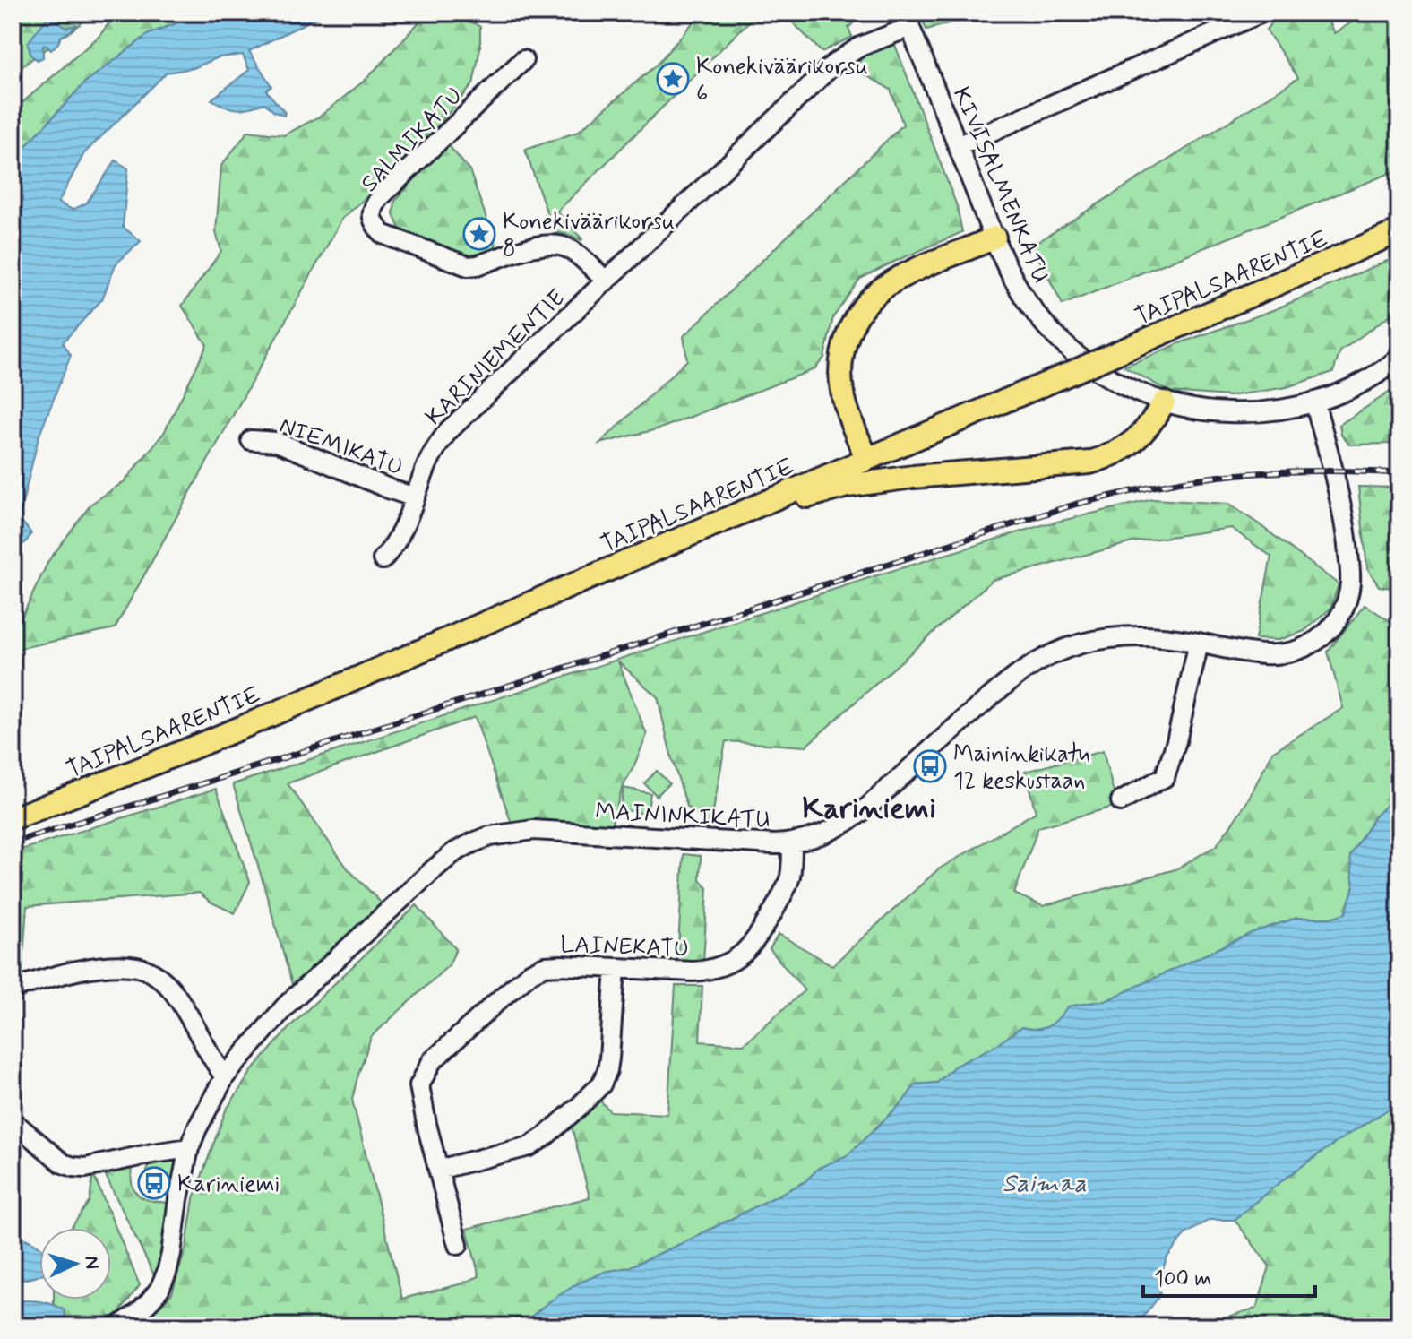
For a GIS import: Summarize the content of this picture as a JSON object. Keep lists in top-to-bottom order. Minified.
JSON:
{"streets":{"main road":["TAIPALSAARENTIE"],"street":["SALMIKATU","KIVISALMENKATU","KARINIEMENTIE","NIEMIKATU","MAININKIKATU","LAINEKATU"]},"crossings":[["SALMIKATU","KARINIEMENTIE"],["KIVISALMENKATU","KARINIEMENTIE"],["KIVISALMENKATU","MAININKIKATU"],["KARINIEMENTIE","NIEMIKATU"],["MAININKIKATU","LAINEKATU"]],"districts":["Kariniemi"],"water":["Saimaa"],"places":{"place":["Konekiväärikorsu 6","Konekiväärikorsu 8"],"bus stop":["Maininkikatu 12 keskustaan","Kariniemi"]},"scale_bar":"100 m","north":"right"}
